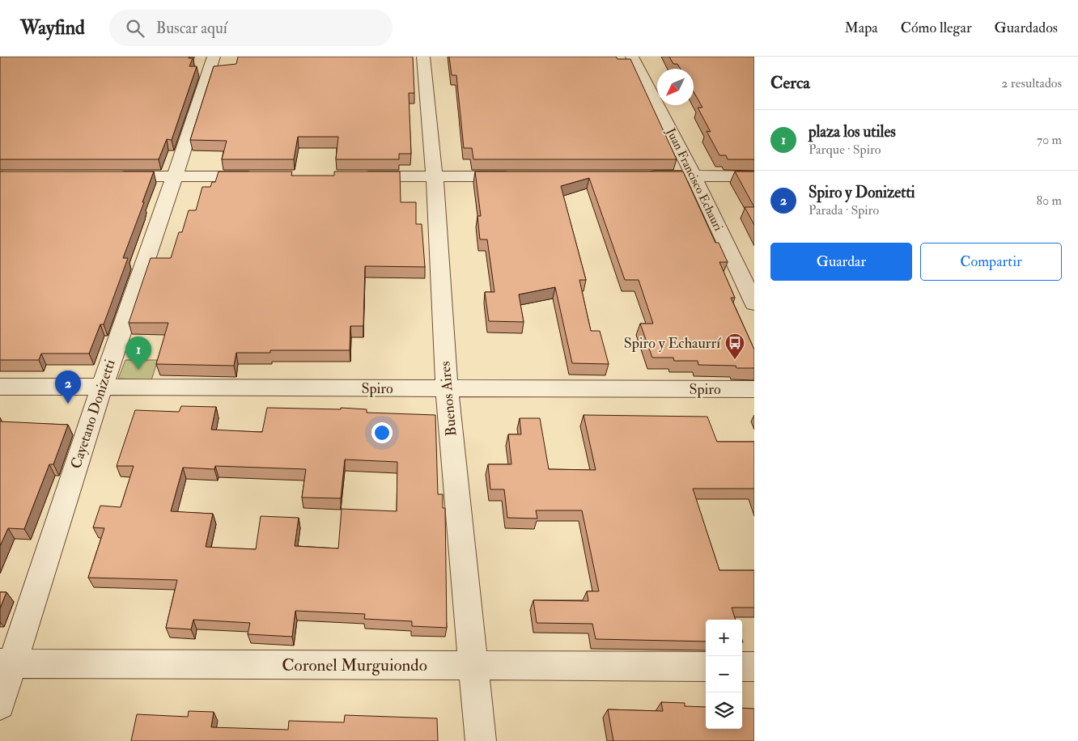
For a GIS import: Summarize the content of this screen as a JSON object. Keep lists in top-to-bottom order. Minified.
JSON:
{"streets":{"street":["Juan Francisco Echauri","Spiro","Buenos Aires","Cayetano Donizetti","Coronel Murguiondo"]},"crossings":[["Spiro","Buenos Aires"],["Spiro","Cayetano Donizetti"],["Buenos Aires","Coronel Murguiondo"],["Cayetano Donizetti","Coronel Murguiondo"]],"places":{"bus stop":["Spiro y Echaurrí"]},"north":"bottom left","page":{"header":"Wayfind","search":"Buscar aquí","nav":["Mapa","Cómo llegar","Guardados"],"heading":["Cerca","2 resultados"],"list":[{"mark":"1","name":"plaza los utiles","note":"Parque · Spiro","value":"70 m"},{"mark":"2","name":"Spiro y Donizetti","note":"Parada · Spiro","value":"80 m"}],"buttons":["Guardar","Compartir"],"pins":["1","2"],"map_buttons":["+","−"]}}
